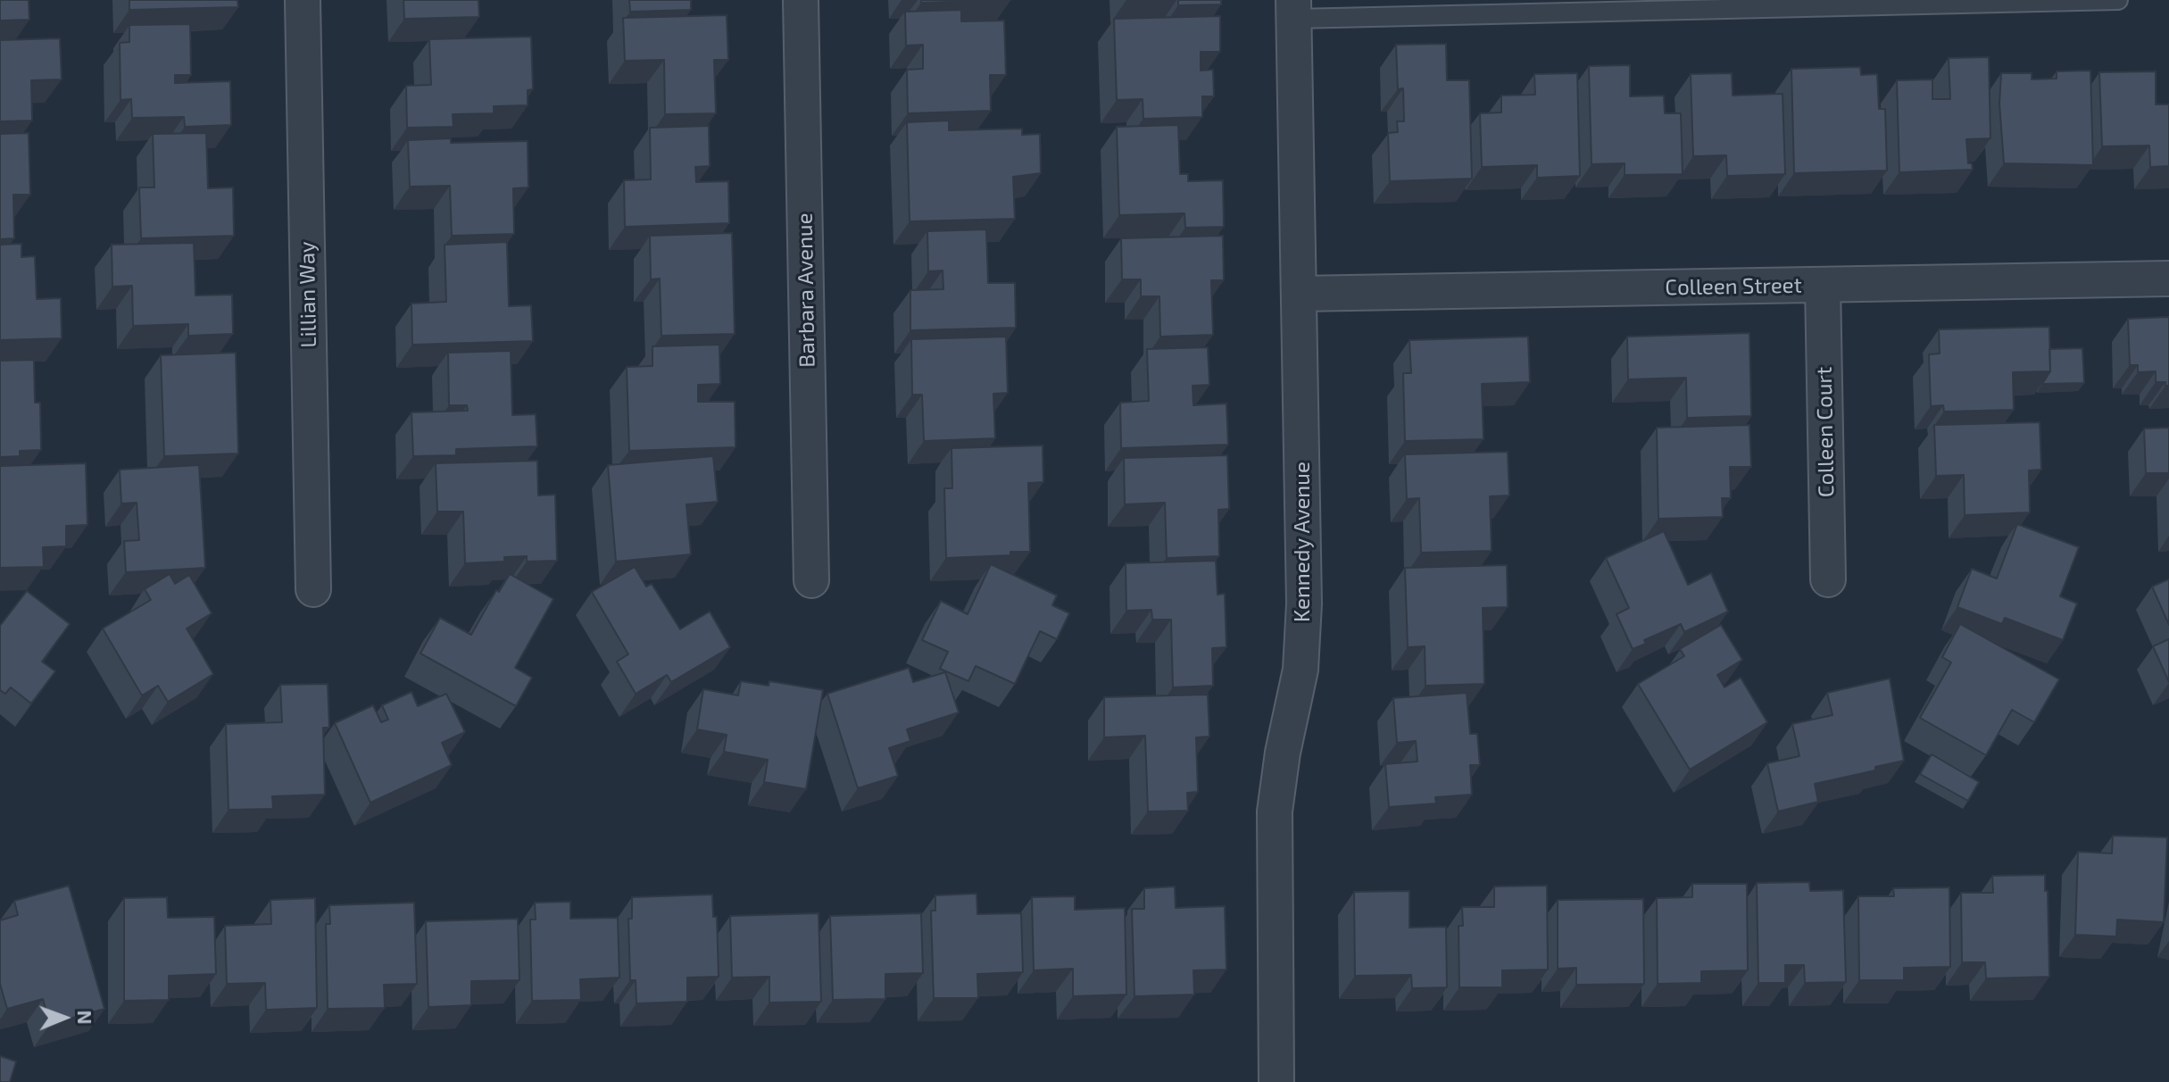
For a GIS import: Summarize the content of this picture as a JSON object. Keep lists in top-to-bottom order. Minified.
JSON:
{"streets":{"street":["Colleen Street","Barbara Avenue","Lillian Way","Colleen Court","Kennedy Avenue"]},"crossings":[["Colleen Street","Colleen Court"],["Colleen Street","Kennedy Avenue"]],"north":"right"}
